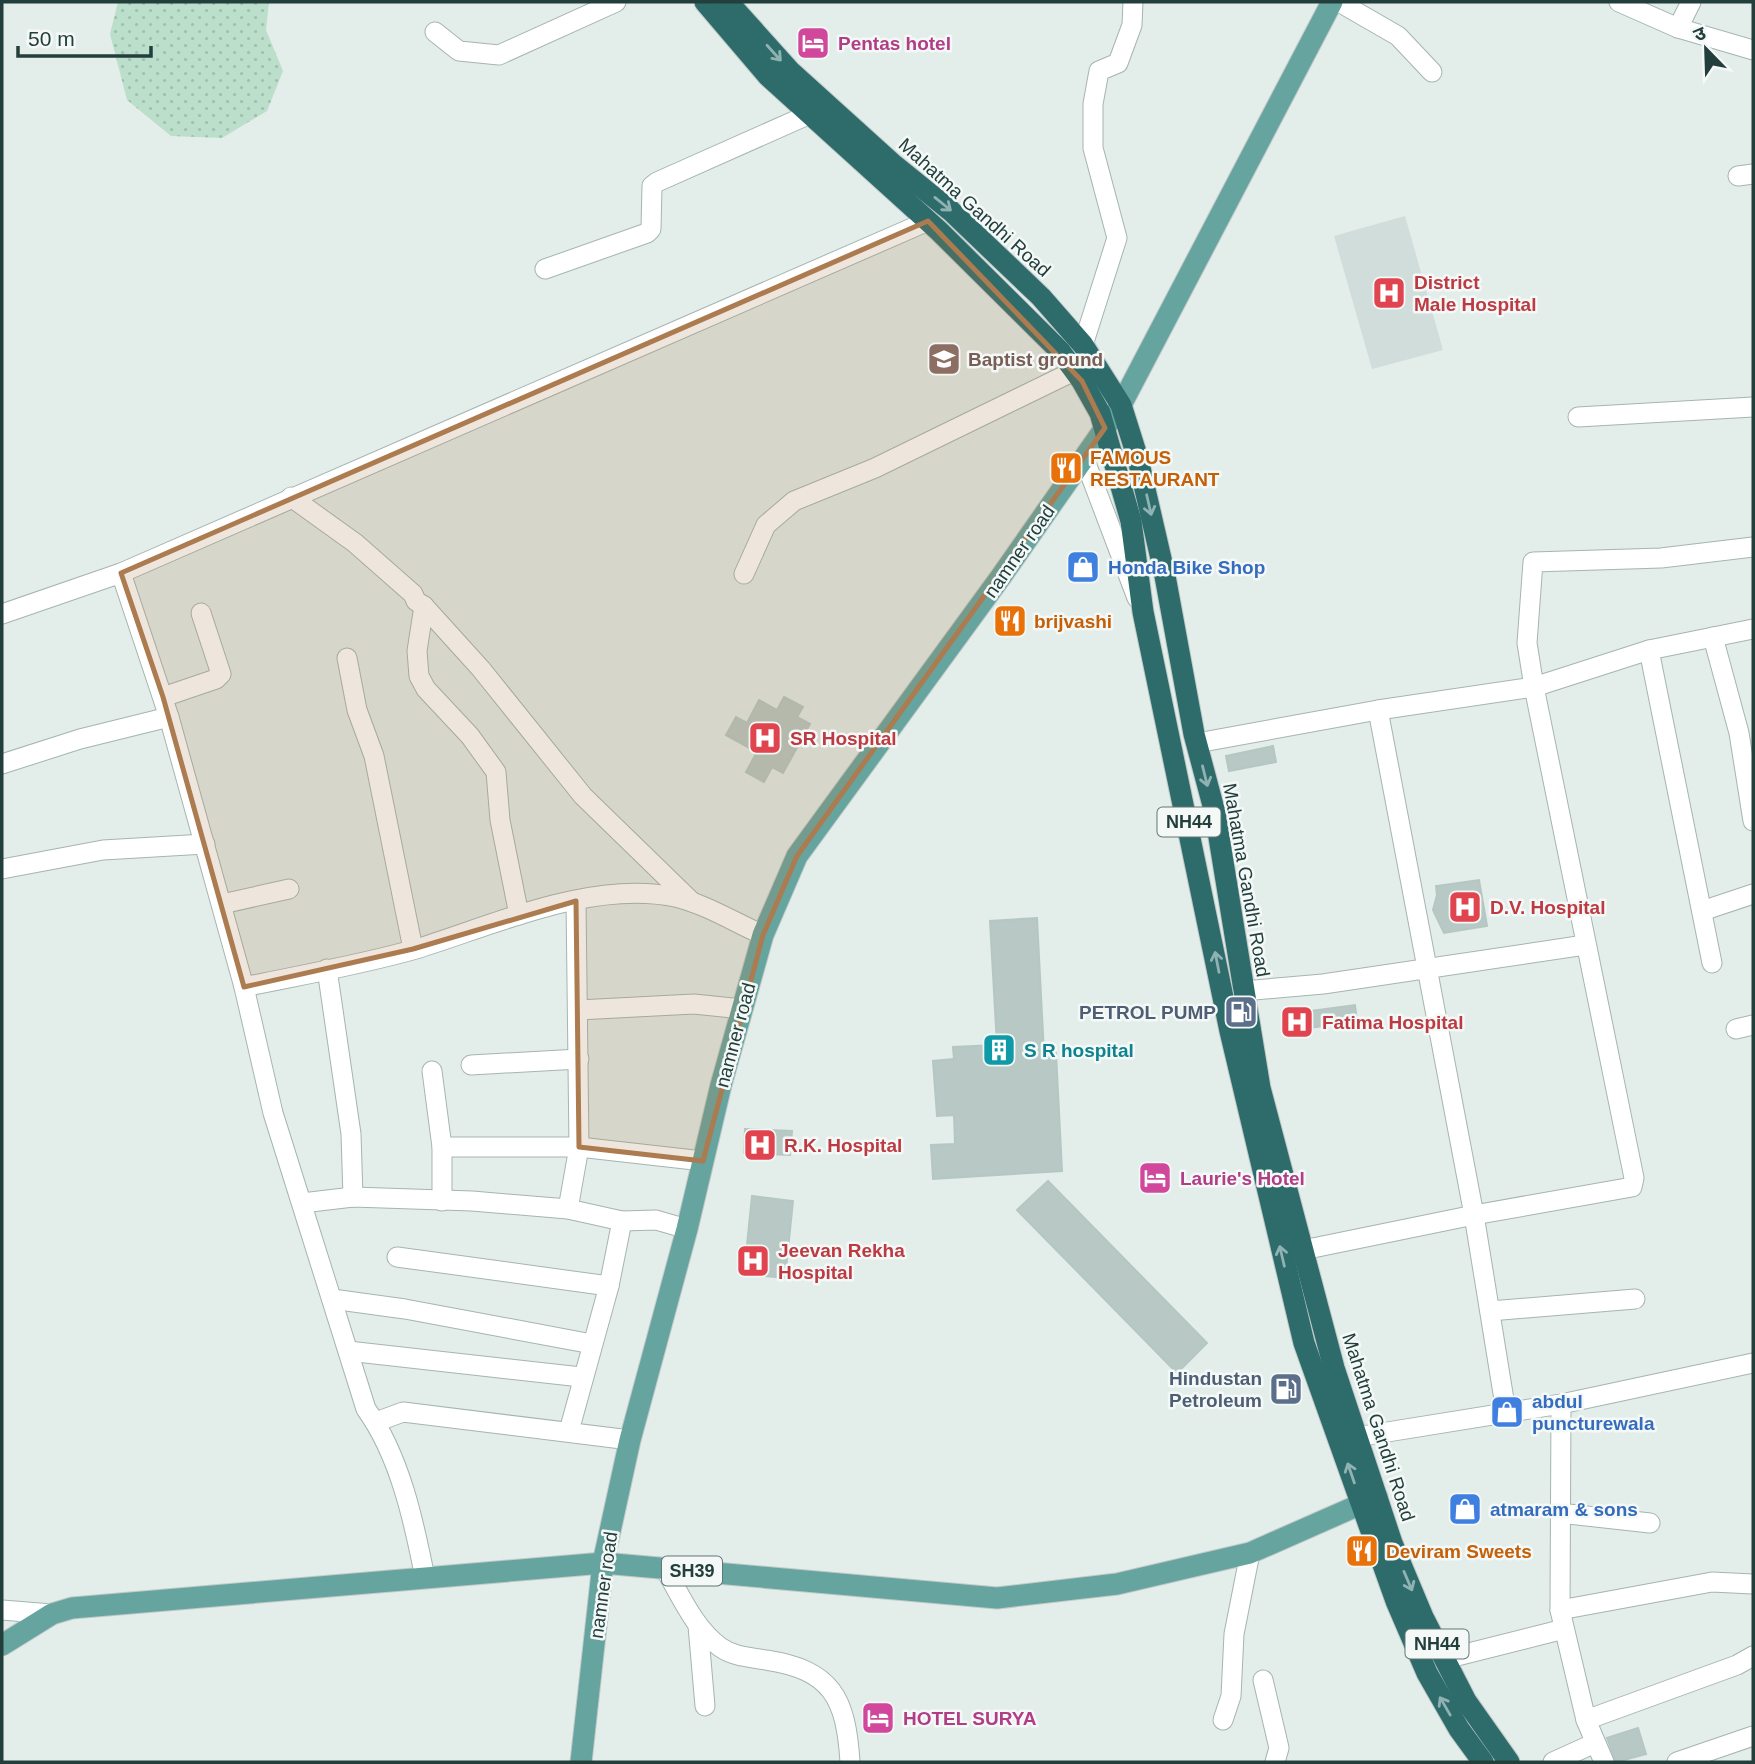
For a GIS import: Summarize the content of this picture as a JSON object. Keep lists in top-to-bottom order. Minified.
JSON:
{"streets":{"highway":["Mahatma Gandhi Road","NH44"],"main road":["namner road","SH39"]},"crossings":[["Mahatma Gandhi Road","namner road"],["Mahatma Gandhi Road","SH39"],["namner road","SH39"]],"places":{"hotel":["Pentas hotel","Laurie's Hotel","HOTEL SURYA"],"hospital":["District Male Hospital","SR Hospital","D.V. Hospital","Fatima Hospital","R.K. Hospital","Jeevan Rekha Hospital"],"school or university":["Baptist ground"],"restaurant":["FAMOUS RESTAURANT","brijvashi","Deviram Sweets"],"shop":["Honda Bike Shop","abdul puncturewala","atmaram & sons"],"fuel station":["PETROL PUMP","Hindustan Petroleum"],"building":["S R hospital"]},"scale_bar":"50 m","north":"top left"}
